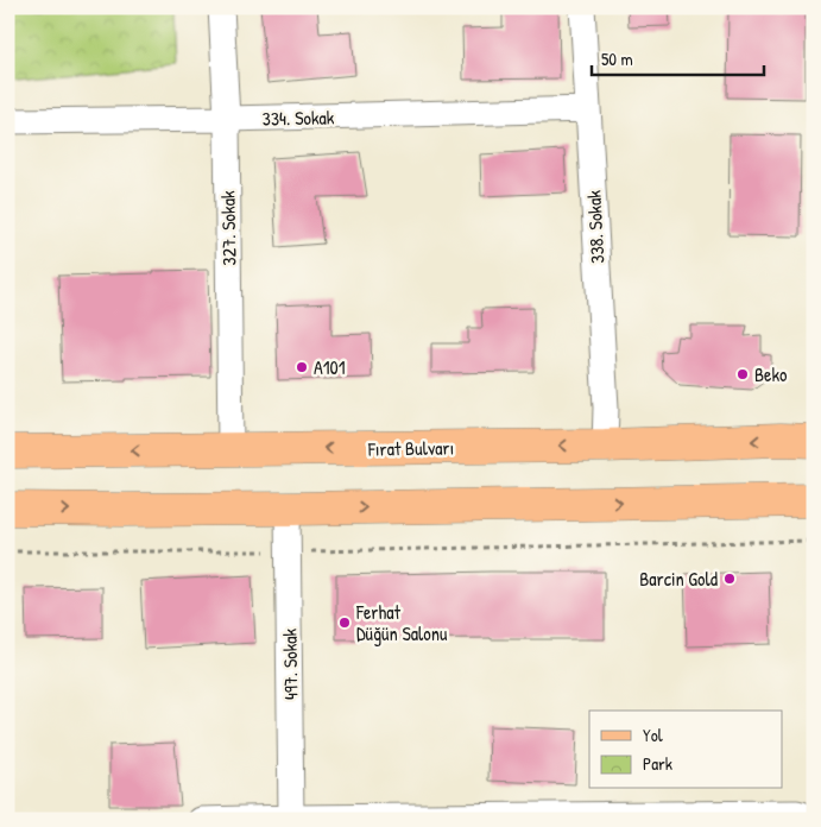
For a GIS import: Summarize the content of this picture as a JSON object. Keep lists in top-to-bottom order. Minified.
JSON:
{"streets":{"main road":["Fırat Bulvarı"],"street":["334. Sokak","338. Sokak","327. Sokak","497. Sokak"]},"crossings":[["334. Sokak","338. Sokak"],["334. Sokak","327. Sokak"],["338. Sokak","Fırat Bulvarı"],["327. Sokak","Fırat Bulvarı"]],"places":["A101","Beko","Barcin Gold","Ferhat Düğün Salonu"],"legend":["Yol","Park"],"scale_bar":"50 m"}
